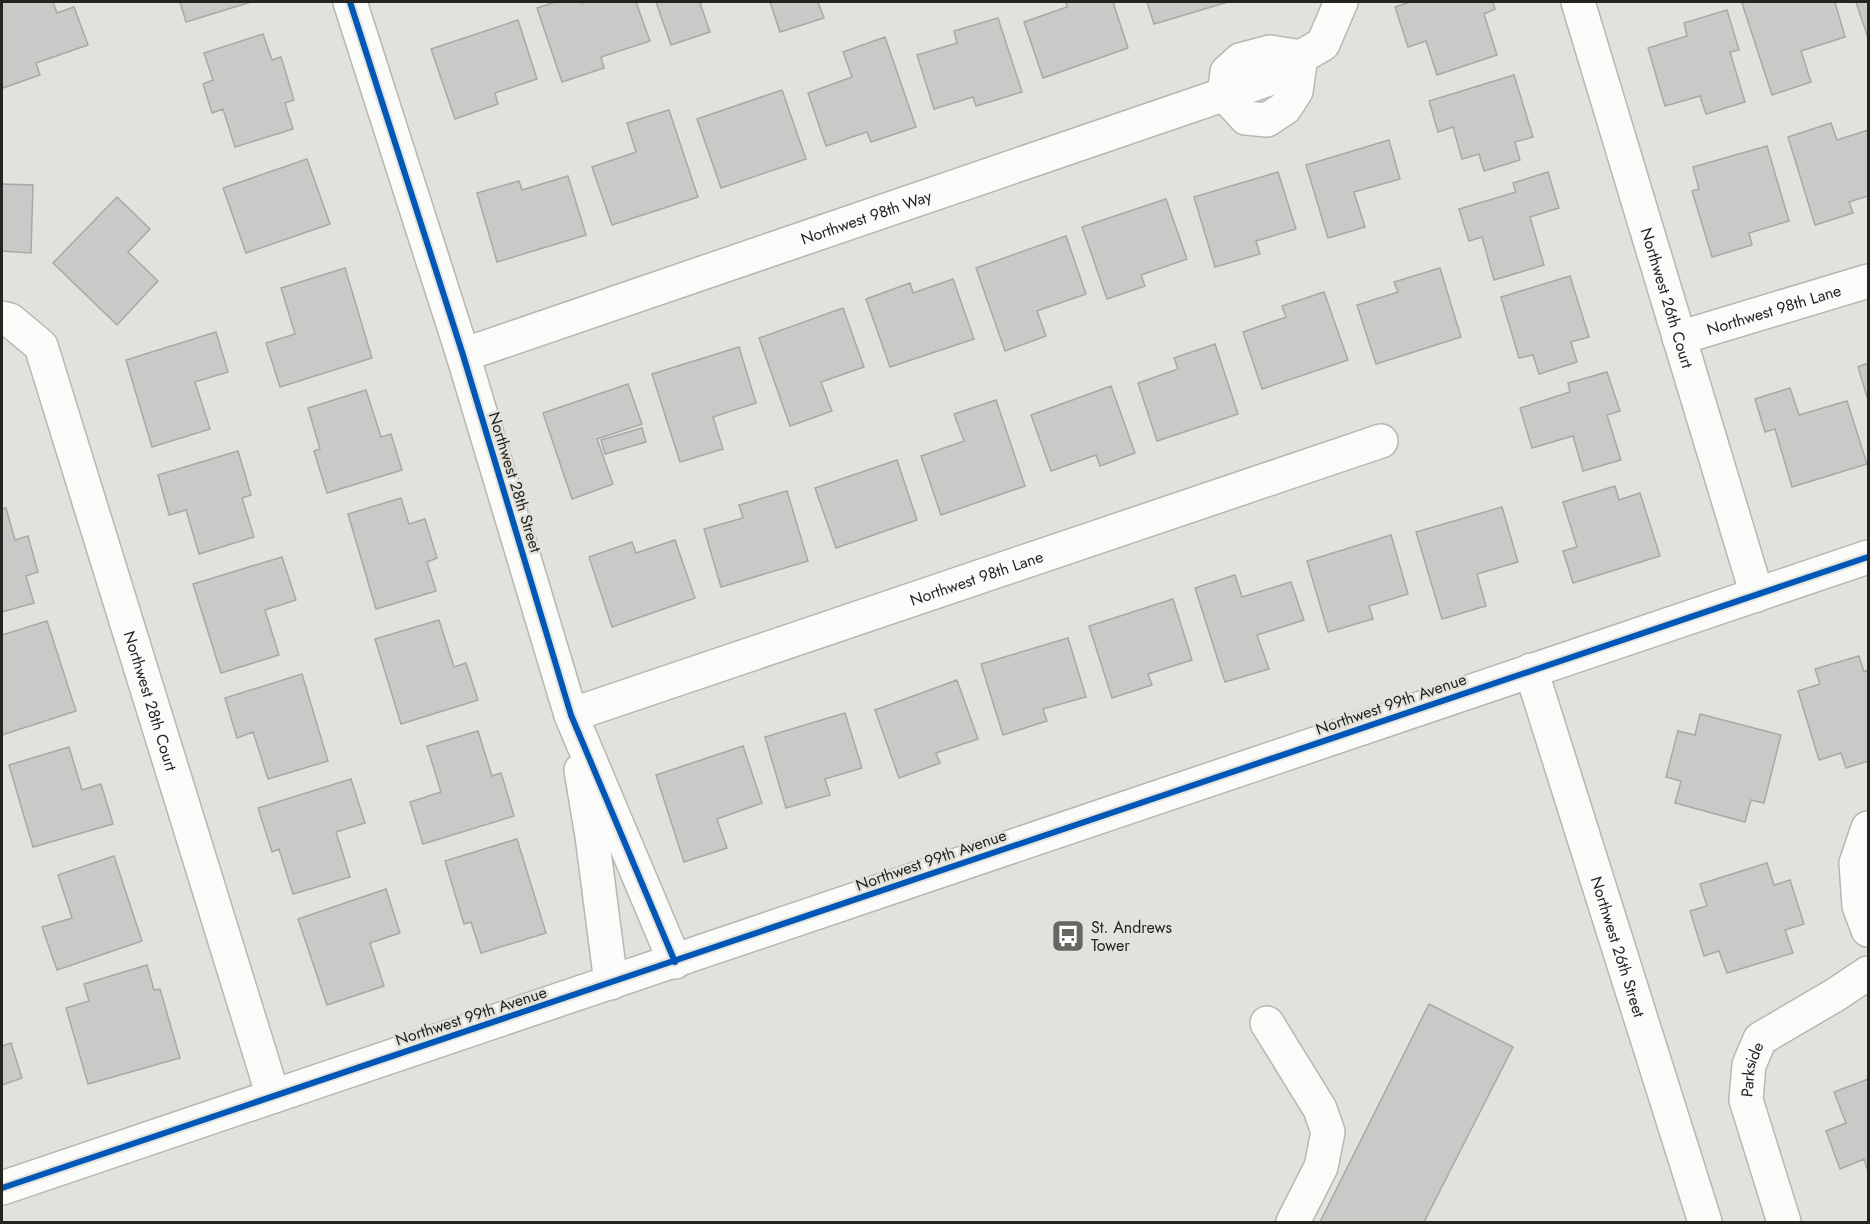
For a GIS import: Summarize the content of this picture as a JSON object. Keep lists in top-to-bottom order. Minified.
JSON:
{"streets":{"street":["Northwest 98th Way","Northwest 26th Court","Northwest 98th Lane","Northwest 28th Street","Northwest 28th Court","Northwest 99th Avenue","Northwest 26th Street","Parkside"]},"crossings":[["Northwest 98th Way","Northwest 28th Street"],["Northwest 26th Court","Northwest 98th Lane"],["Northwest 26th Court","Northwest 99th Avenue"],["Northwest 98th Lane","Northwest 28th Street"],["Northwest 28th Street","Northwest 99th Avenue"],["Northwest 28th Court","Northwest 99th Avenue"],["Northwest 99th Avenue","Northwest 26th Street"]],"places":{"bus stop":["St. Andrews Tower"]}}
